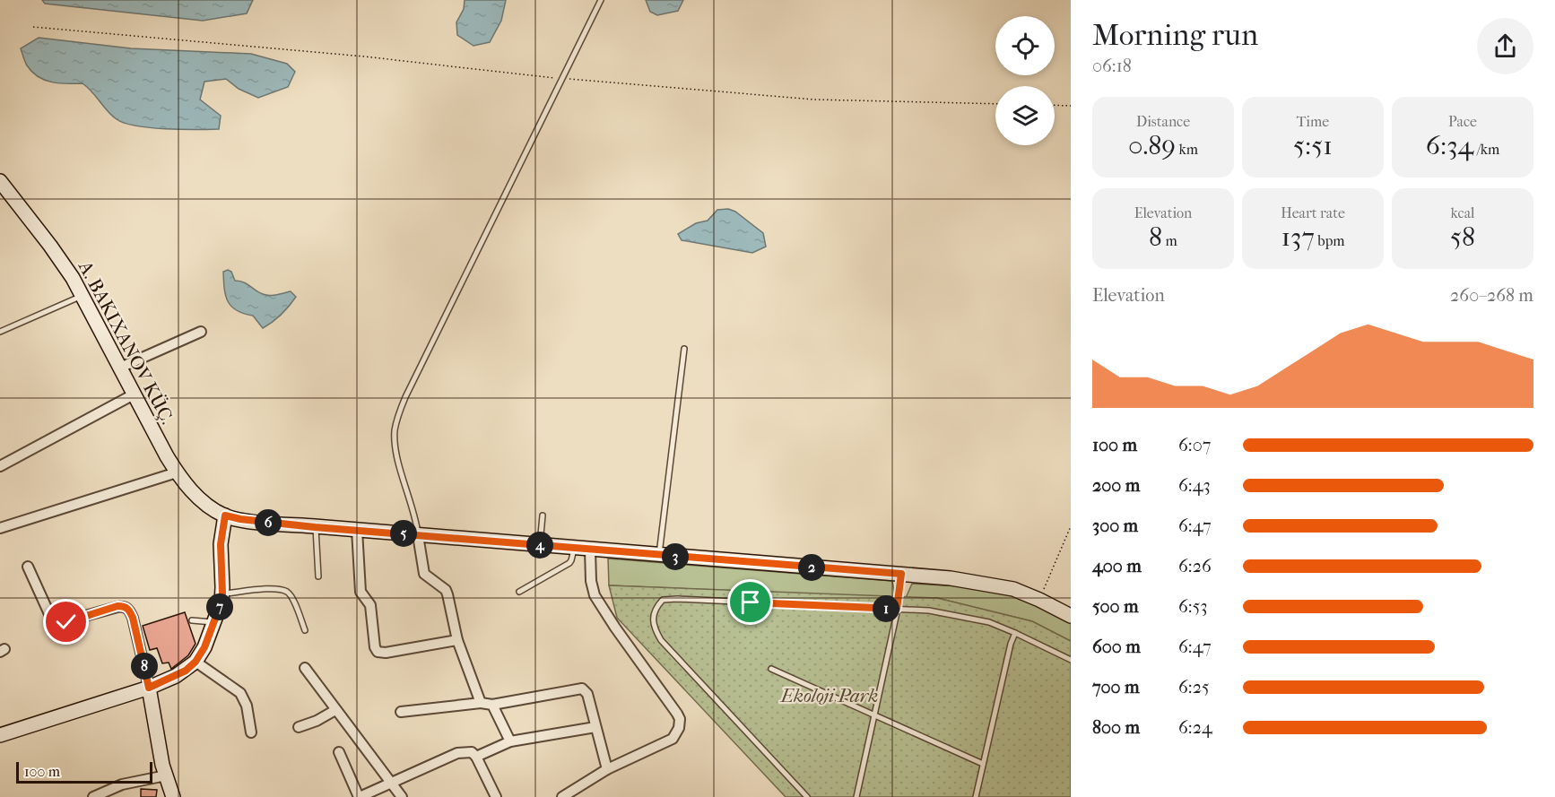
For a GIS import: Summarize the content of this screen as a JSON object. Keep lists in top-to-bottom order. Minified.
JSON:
{"parks":["Ekoloji Park"],"scale_bar":"100 m","page":{"heading":["Morning run","06:18"],"stats":[["Distance","0.89 km"],["Time","5:51"],["Pace","6:34 /km"],["Elevation","8 m"],["Heart rate","137 bpm"],["kcal","58"]],"chart":["Elevation","260–268 m"],"list":[{"name":"100 m","note":"6:07"},{"name":"200 m","note":"6:43"},{"name":"300 m","note":"6:47"},{"name":"400 m","note":"6:26"},{"name":"500 m","note":"6:53"},{"name":"600 m","note":"6:47"},{"name":"700 m","note":"6:25"},{"name":"800 m","note":"6:24"}],"pins":["6","5","4","3","2","7","1","8"],"scale":"100 m"}}
